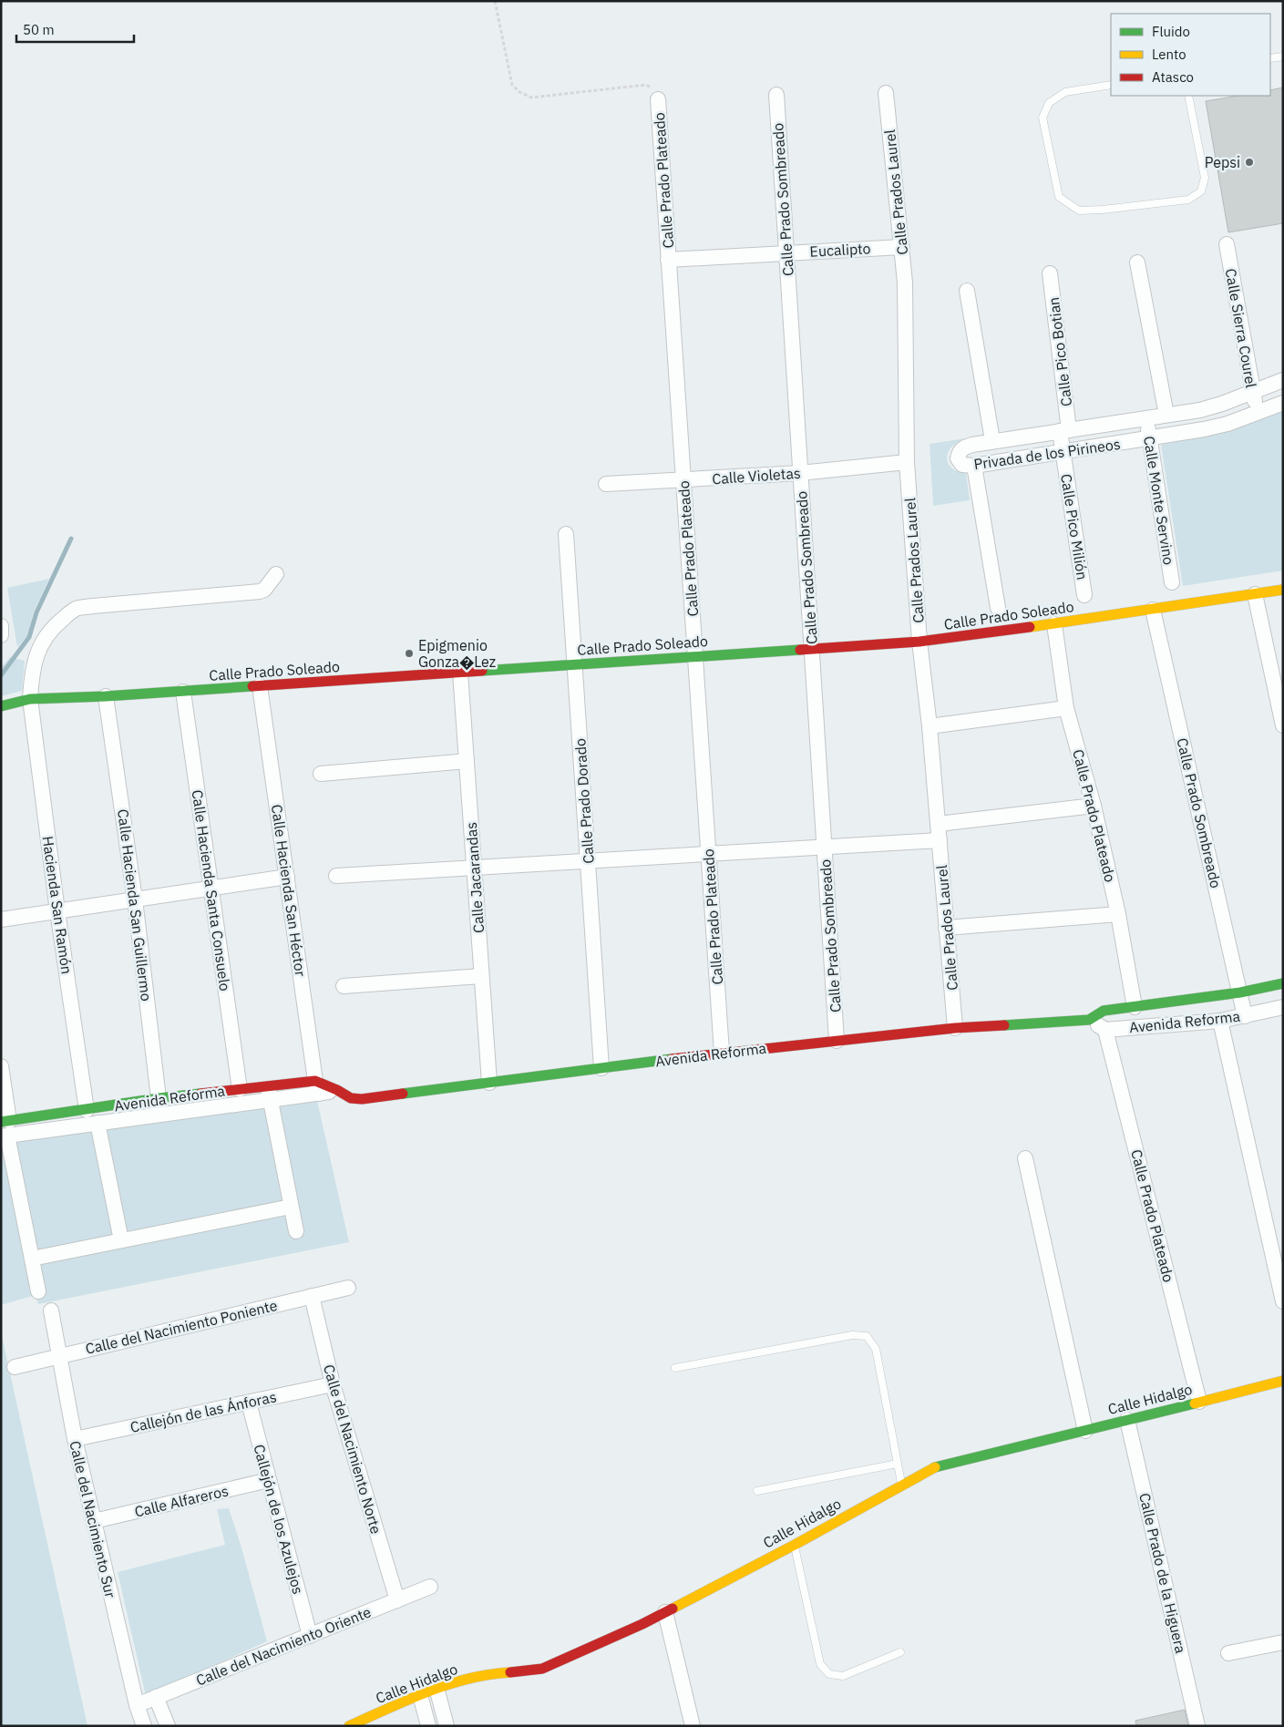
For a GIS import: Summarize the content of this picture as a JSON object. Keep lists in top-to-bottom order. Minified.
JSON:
{"streets":{"street":["Calle Prado Plateado","Calle Prados Laurel","Calle Prado Sombreado","Eucalipto","Calle Sierra Courel","Calle Pico Botian","Privada de los Pirineos","Calle Violetas","Calle Monte Servino","Calle Pico Milión","Calle Prado Soleado","Calle Prado Dorado","Calle Jacarandas","Calle Hacienda Santa Consuelo","Calle Hacienda San Héctor","Hacienda San Ramón","Calle Hacienda San Guillermo","Avenida Reforma","Calle del Nacimiento Poniente","Calle Hidalgo","Callejón de las Ánforas","Calle del Nacimiento Norte","Calle Alfareros","Calle del Nacimiento Sur","Callejón de los Azulejos","Calle Prado de la Higuera","Calle del Nacimiento Oriente"]},"crossings":[["Calle Prado Plateado","Eucalipto"],["Calle Prado Plateado","Calle Violetas"],["Calle Prado Plateado","Calle Prado Soleado"],["Calle Prado Plateado","Avenida Reforma"],["Calle Prado Plateado","Calle Hidalgo"],["Calle Prados Laurel","Eucalipto"],["Calle Prados Laurel","Calle Violetas"],["Calle Prados Laurel","Calle Prado Soleado"],["Calle Prados Laurel","Avenida Reforma"],["Calle Prado Sombreado","Eucalipto"],["Calle Prado Sombreado","Calle Violetas"],["Calle Prado Sombreado","Calle Prado Soleado"],["Calle Prado Sombreado","Avenida Reforma"],["Calle Sierra Courel","Privada de los Pirineos"],["Calle Pico Botian","Privada de los Pirineos"],["Calle Pico Botian","Calle Pico Milión"],["Privada de los Pirineos","Calle Monte Servino"],["Privada de los Pirineos","Calle Pico Milión"],["Calle Prado Soleado","Calle Prado Dorado"],["Calle Prado Soleado","Calle Jacarandas"],["Calle Prado Soleado","Calle Hacienda Santa Consuelo"],["Calle Prado Soleado","Calle Hacienda San Héctor"],["Calle Prado Soleado","Hacienda San Ramón"],["Calle Prado Soleado","Calle Hacienda San Guillermo"],["Calle Prado Dorado","Avenida Reforma"],["Calle Jacarandas","Avenida Reforma"],["Calle Hacienda Santa Consuelo","Avenida Reforma"],["Calle Hacienda San Héctor","Avenida Reforma"],["Hacienda San Ramón","Avenida Reforma"],["Calle Hacienda San Guillermo","Avenida Reforma"],["Calle del Nacimiento Poniente","Calle del Nacimiento Norte"],["Calle del Nacimiento Poniente","Calle del Nacimiento Sur"],["Calle Hidalgo","Calle Prado de la Higuera"],["Callejón de las Ánforas","Calle del Nacimiento Norte"],["Callejón de las Ánforas","Calle del Nacimiento Sur"],["Callejón de las Ánforas","Callejón de los Azulejos"],["Calle del Nacimiento Norte","Calle del Nacimiento Oriente"],["Calle Alfareros","Calle del Nacimiento Sur"],["Calle Alfareros","Callejón de los Azulejos"],["Calle del Nacimiento Sur","Calle del Nacimiento Oriente"],["Callejón de los Azulejos","Calle del Nacimiento Oriente"]],"places":["Pepsi","Epigmenio Gonza�Lez"],"legend":["Fluido","Lento","Atasco"],"scale_bar":"50 m"}
